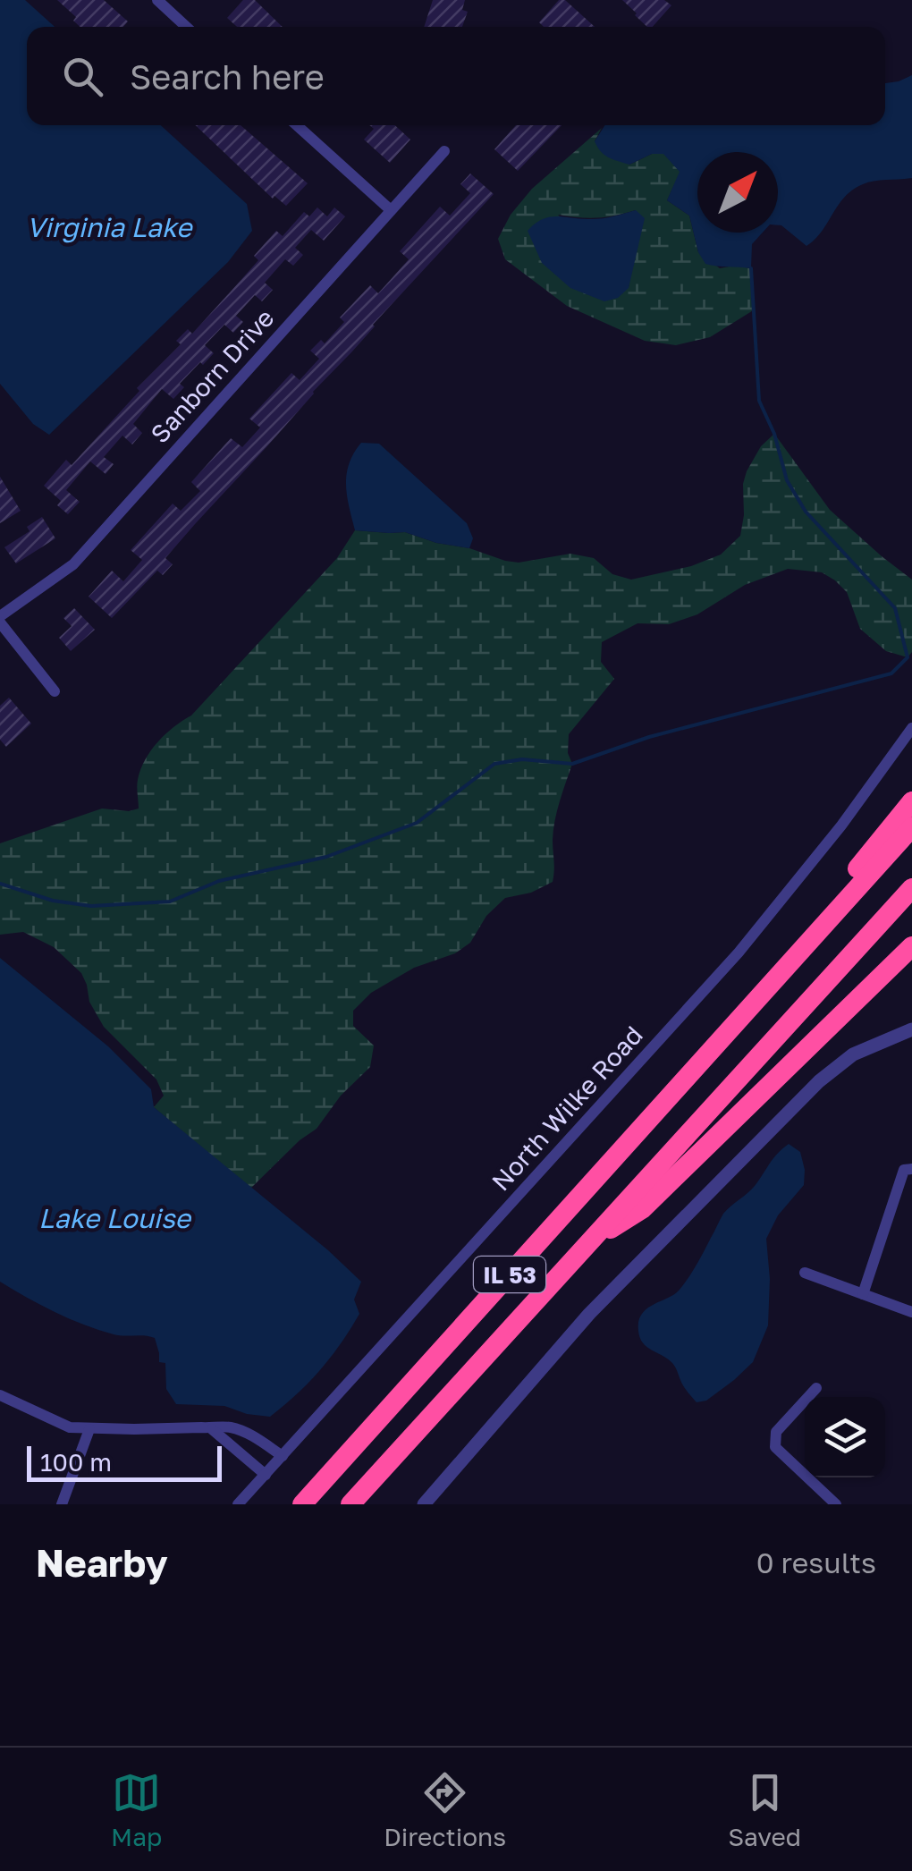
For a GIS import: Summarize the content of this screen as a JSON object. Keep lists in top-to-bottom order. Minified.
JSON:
{"streets":{"highway":["IL 53"],"street":["Sanborn Drive","North Wilke Road"]},"water":["Virginia Lake","Lake Louise"],"scale_bar":"100 m","north":"top right","page":{"search":"Search here","scale":"100 m","heading":["Nearby","0 results"],"nav":["Map","Directions","Saved"]}}
